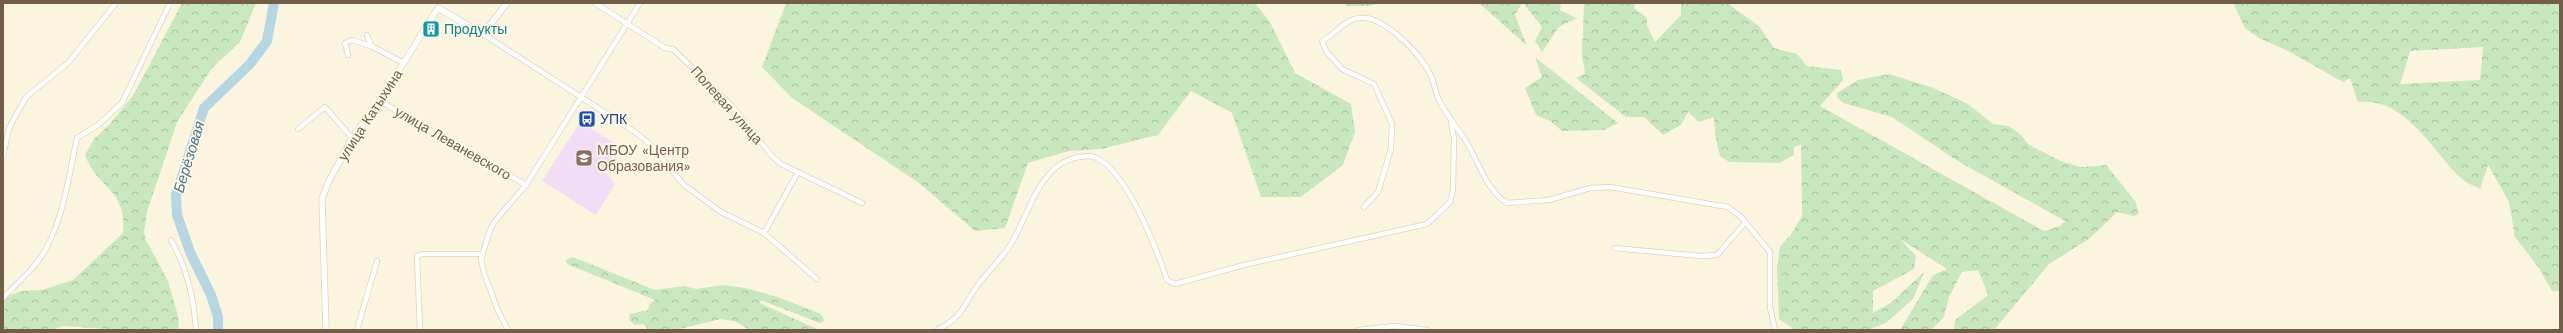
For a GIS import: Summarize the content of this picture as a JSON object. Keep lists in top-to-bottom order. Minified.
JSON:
{"streets":{"street":["Полевая улица","улица Катыхина","улица Леваневского"]},"crossings":[["улица Катыхина","улица Леваневского"]],"water":["Берёзовая"],"places":{"building":["Продукты"],"bus stop":["УПК"],"school or university":["МБОУ «Центр Образования»"]}}
